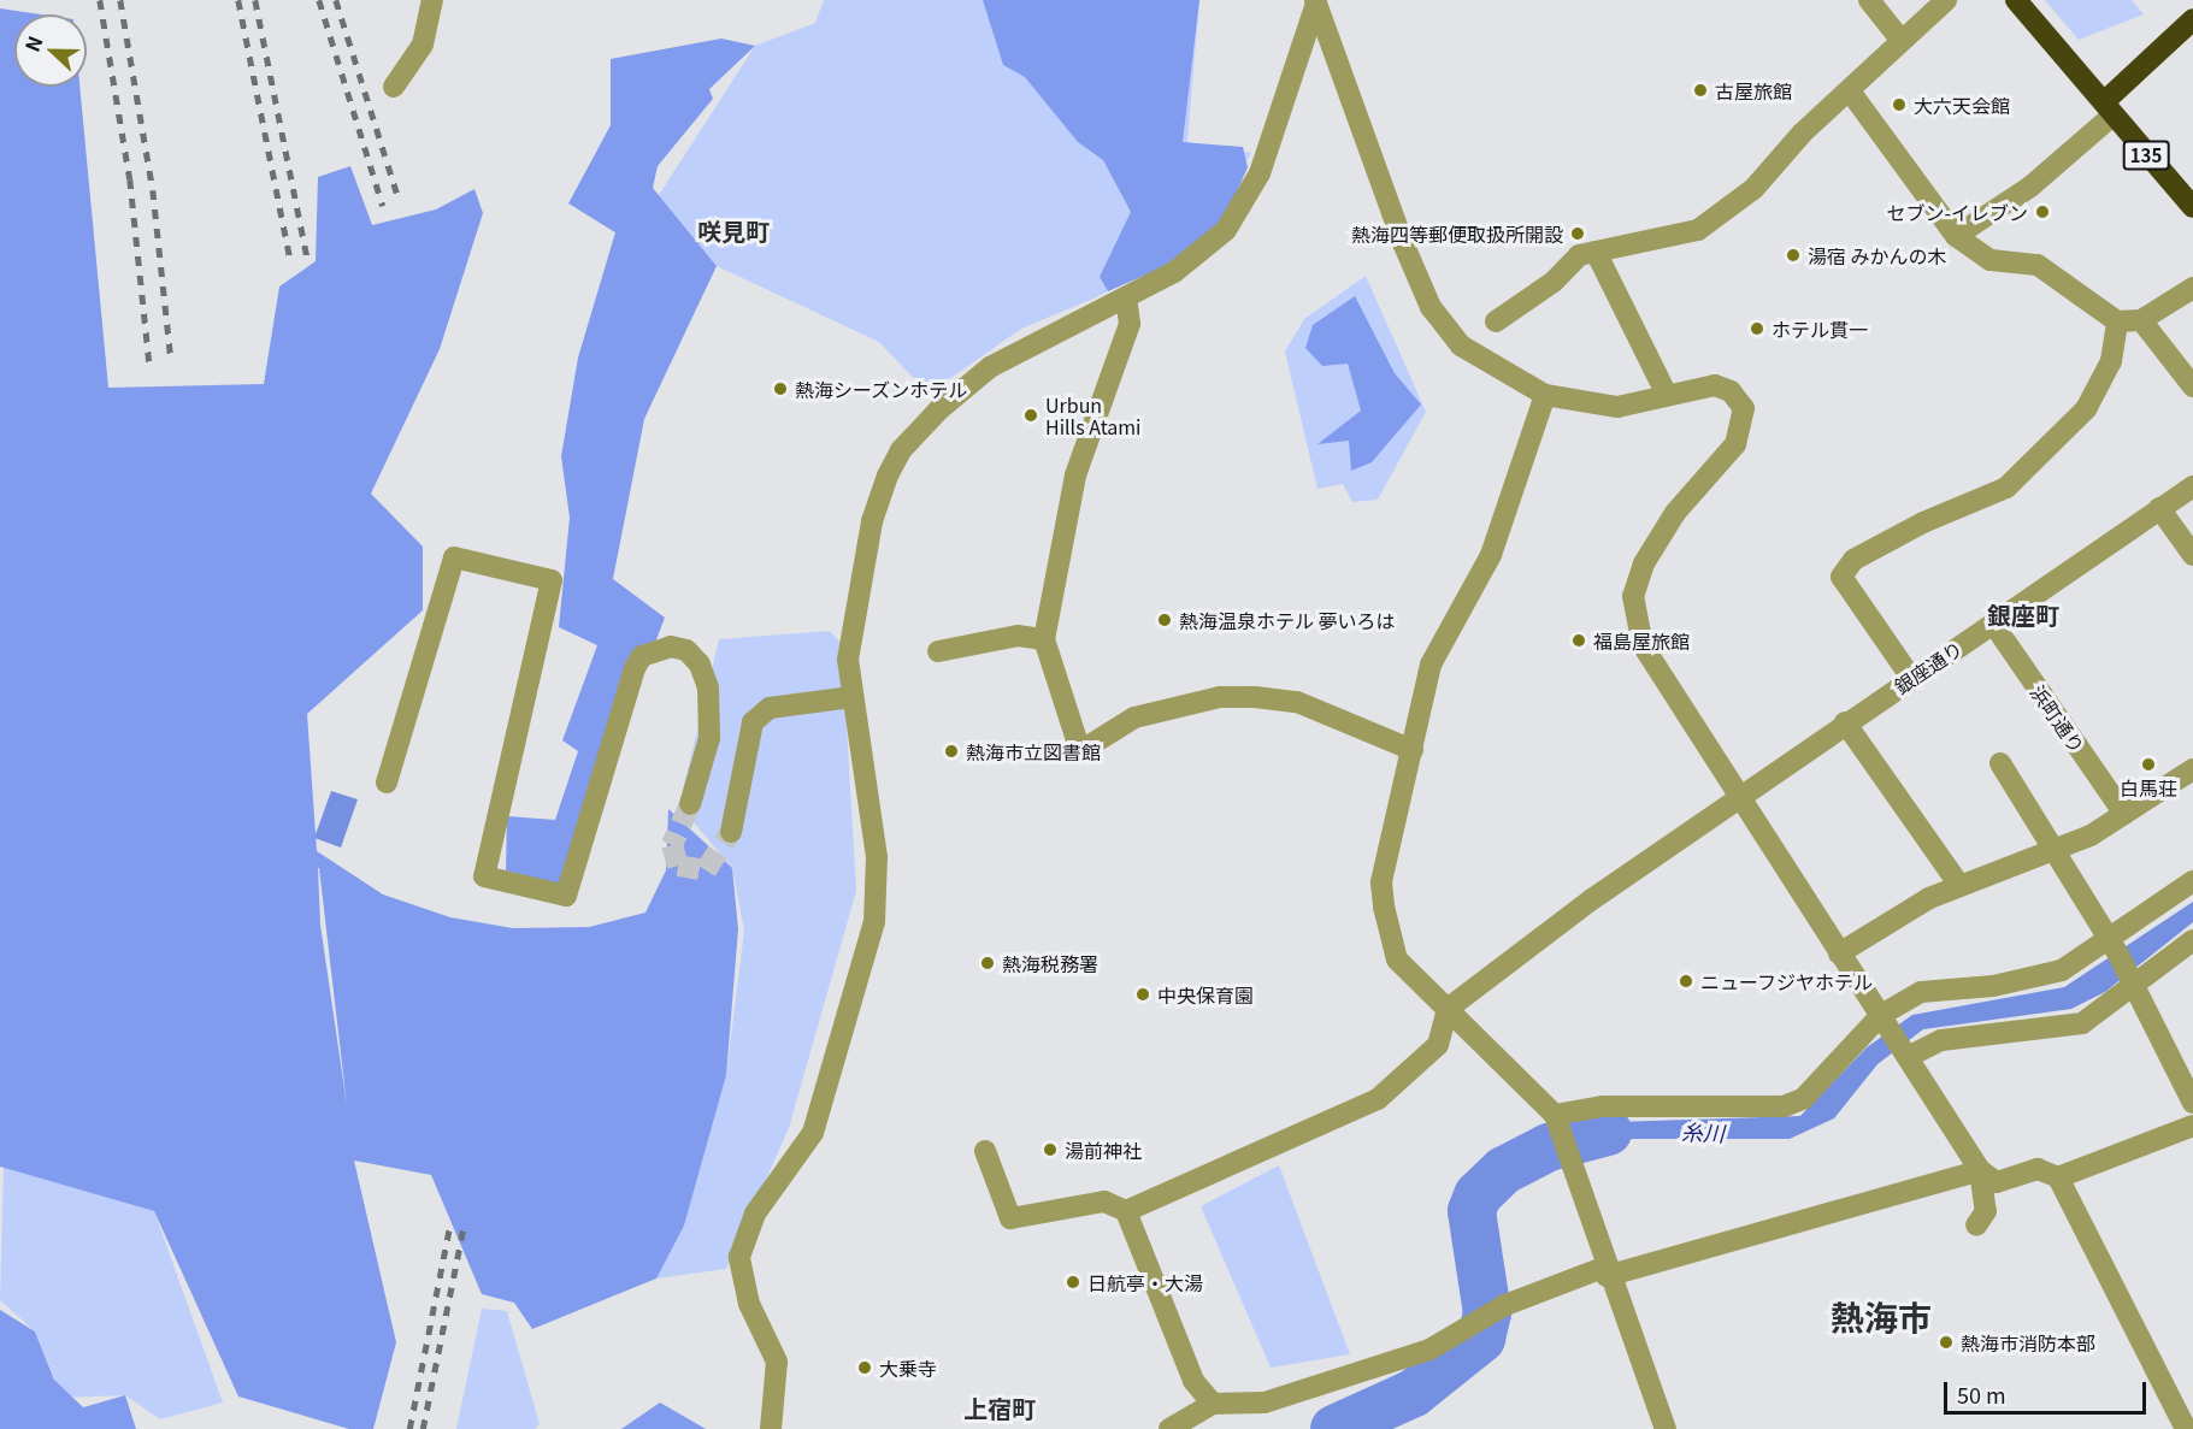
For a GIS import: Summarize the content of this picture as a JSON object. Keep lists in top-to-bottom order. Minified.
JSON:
{"streets":{"highway":["135"],"street":["銀座通り","浜町通り"]},"crossings":[["銀座通り","浜町通り"]],"districts":["咲見町","銀座町","熱海市","上宿町"],"water":["糸川"],"places":["古屋旅館","大六天会館","セブン-イレブン","熱海四等郵便取扱所開設","湯宿 みかんの木","ホテル貫一","熱海シーズンホテル","Urbun Hills Atami","熱海温泉ホテル 夢いろは","福島屋旅館","熱海市立図書館","白馬荘","熱海税務署","ニューフジヤホテル","中央保育園","湯前神社","日航亭・大湯","熱海市消防本部","大乗寺"],"scale_bar":"50 m","north":"left"}
